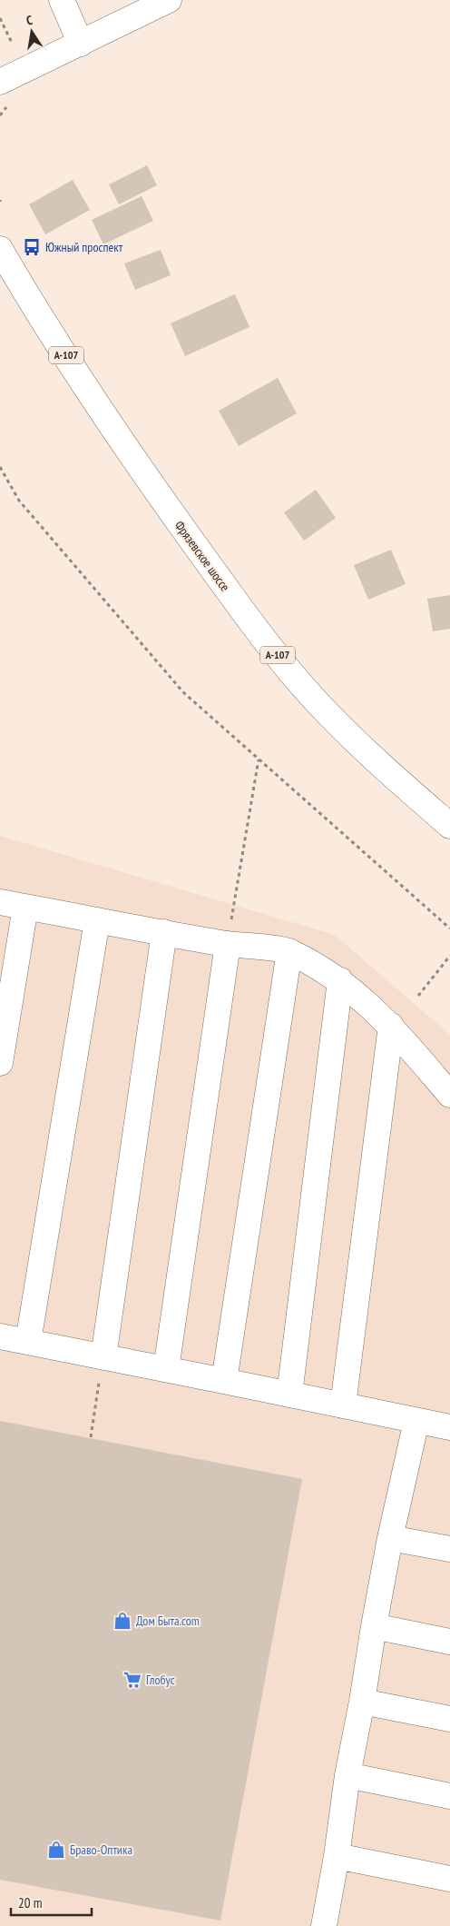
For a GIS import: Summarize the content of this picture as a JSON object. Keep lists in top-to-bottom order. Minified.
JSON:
{"streets":{"main road":["А-107","Фрязевское шоссе"]},"places":{"bus stop":["Южный проспект"],"shop":["Дом Быта.com","Браво-Оптика"],"supermarket":["Глобус"]},"scale_bar":"20 m","north":"top"}
